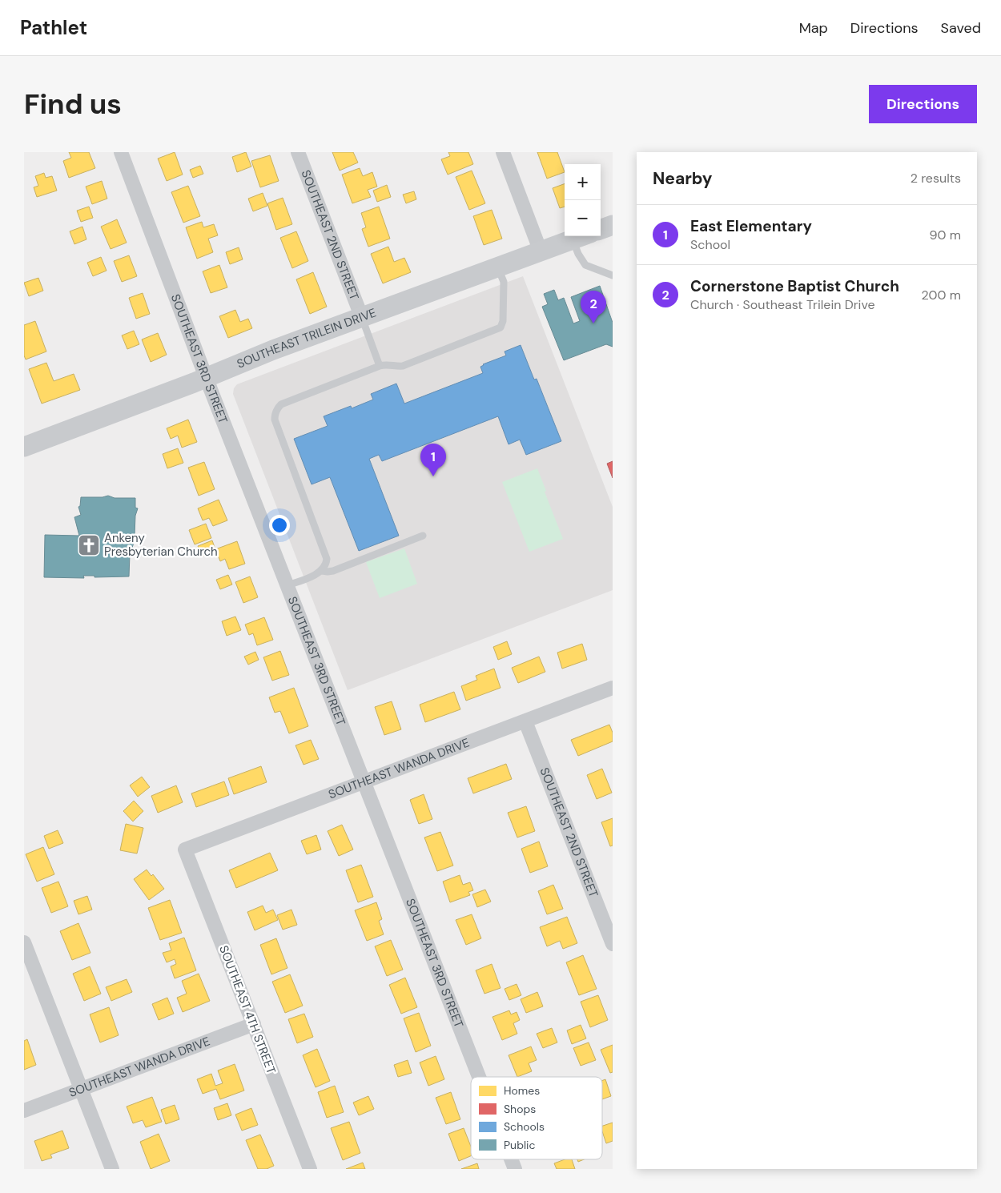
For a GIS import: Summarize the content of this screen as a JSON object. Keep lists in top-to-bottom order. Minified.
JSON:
{"streets":{"street":["SOUTHEAST 2ND STREET","SOUTHEAST TRILEIN DRIVE","SOUTHEAST 3RD STREET","SOUTHEAST WANDA DRIVE","SOUTHEAST 4TH STREET"]},"crossings":[["SOUTHEAST 2ND STREET","SOUTHEAST TRILEIN DRIVE"],["SOUTHEAST 2ND STREET","SOUTHEAST WANDA DRIVE"],["SOUTHEAST TRILEIN DRIVE","SOUTHEAST 3RD STREET"],["SOUTHEAST 3RD STREET","SOUTHEAST WANDA DRIVE"],["SOUTHEAST WANDA DRIVE","SOUTHEAST 4TH STREET"]],"places":{"church":["Ankeny Presbyterian Church"]},"legend":["Homes","Shops","Schools","Public"],"page":{"header":"Pathlet","nav":["Map","Directions","Saved"],"buttons":"Directions","title":"Find us","heading":["Nearby","2 results"],"map_buttons":["+","−"],"list":[{"mark":"1","name":"East Elementary","note":"School","value":"90 m"},{"mark":"2","name":"Cornerstone Baptist Church","note":"Church · Southeast Trilein Drive","value":"200 m"}],"pins":["2","1"]}}
